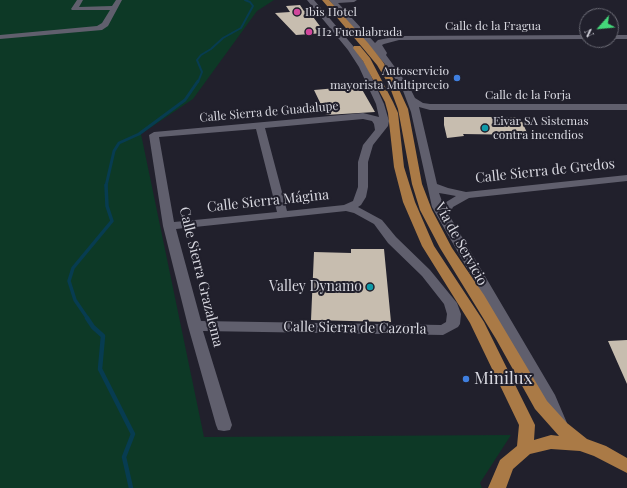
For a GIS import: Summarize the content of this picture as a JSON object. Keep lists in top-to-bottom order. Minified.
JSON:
{"streets":{"street":["Calle de la Fragua","Calle de la Forja","Calle Sierra de Guadalupe","Calle Sierra de Gredos","Calle Sierra Mágina","Vía de Servicio","Calle Sierra Grazalema","Calle Sierra de Cazorla"]},"crossings":[["Calle de la Fragua","Vía de Servicio"],["Calle de la Forja","Vía de Servicio"],["Calle Sierra de Guadalupe","Calle Sierra Mágina"],["Calle Sierra de Guadalupe","Calle Sierra Grazalema"],["Calle Sierra de Gredos","Vía de Servicio"],["Calle Sierra Mágina","Calle Sierra Grazalema"],["Calle Sierra Mágina","Calle Sierra de Cazorla"],["Calle Sierra Grazalema","Calle Sierra de Cazorla"]],"places":["Ibis Hotel","H2 Fuenlabrada","Autoservicio mayorista Multiprecio","Eivar SA Sistemas contra incendios","Valley Dynamo","Minilux"],"north":"bottom left"}
